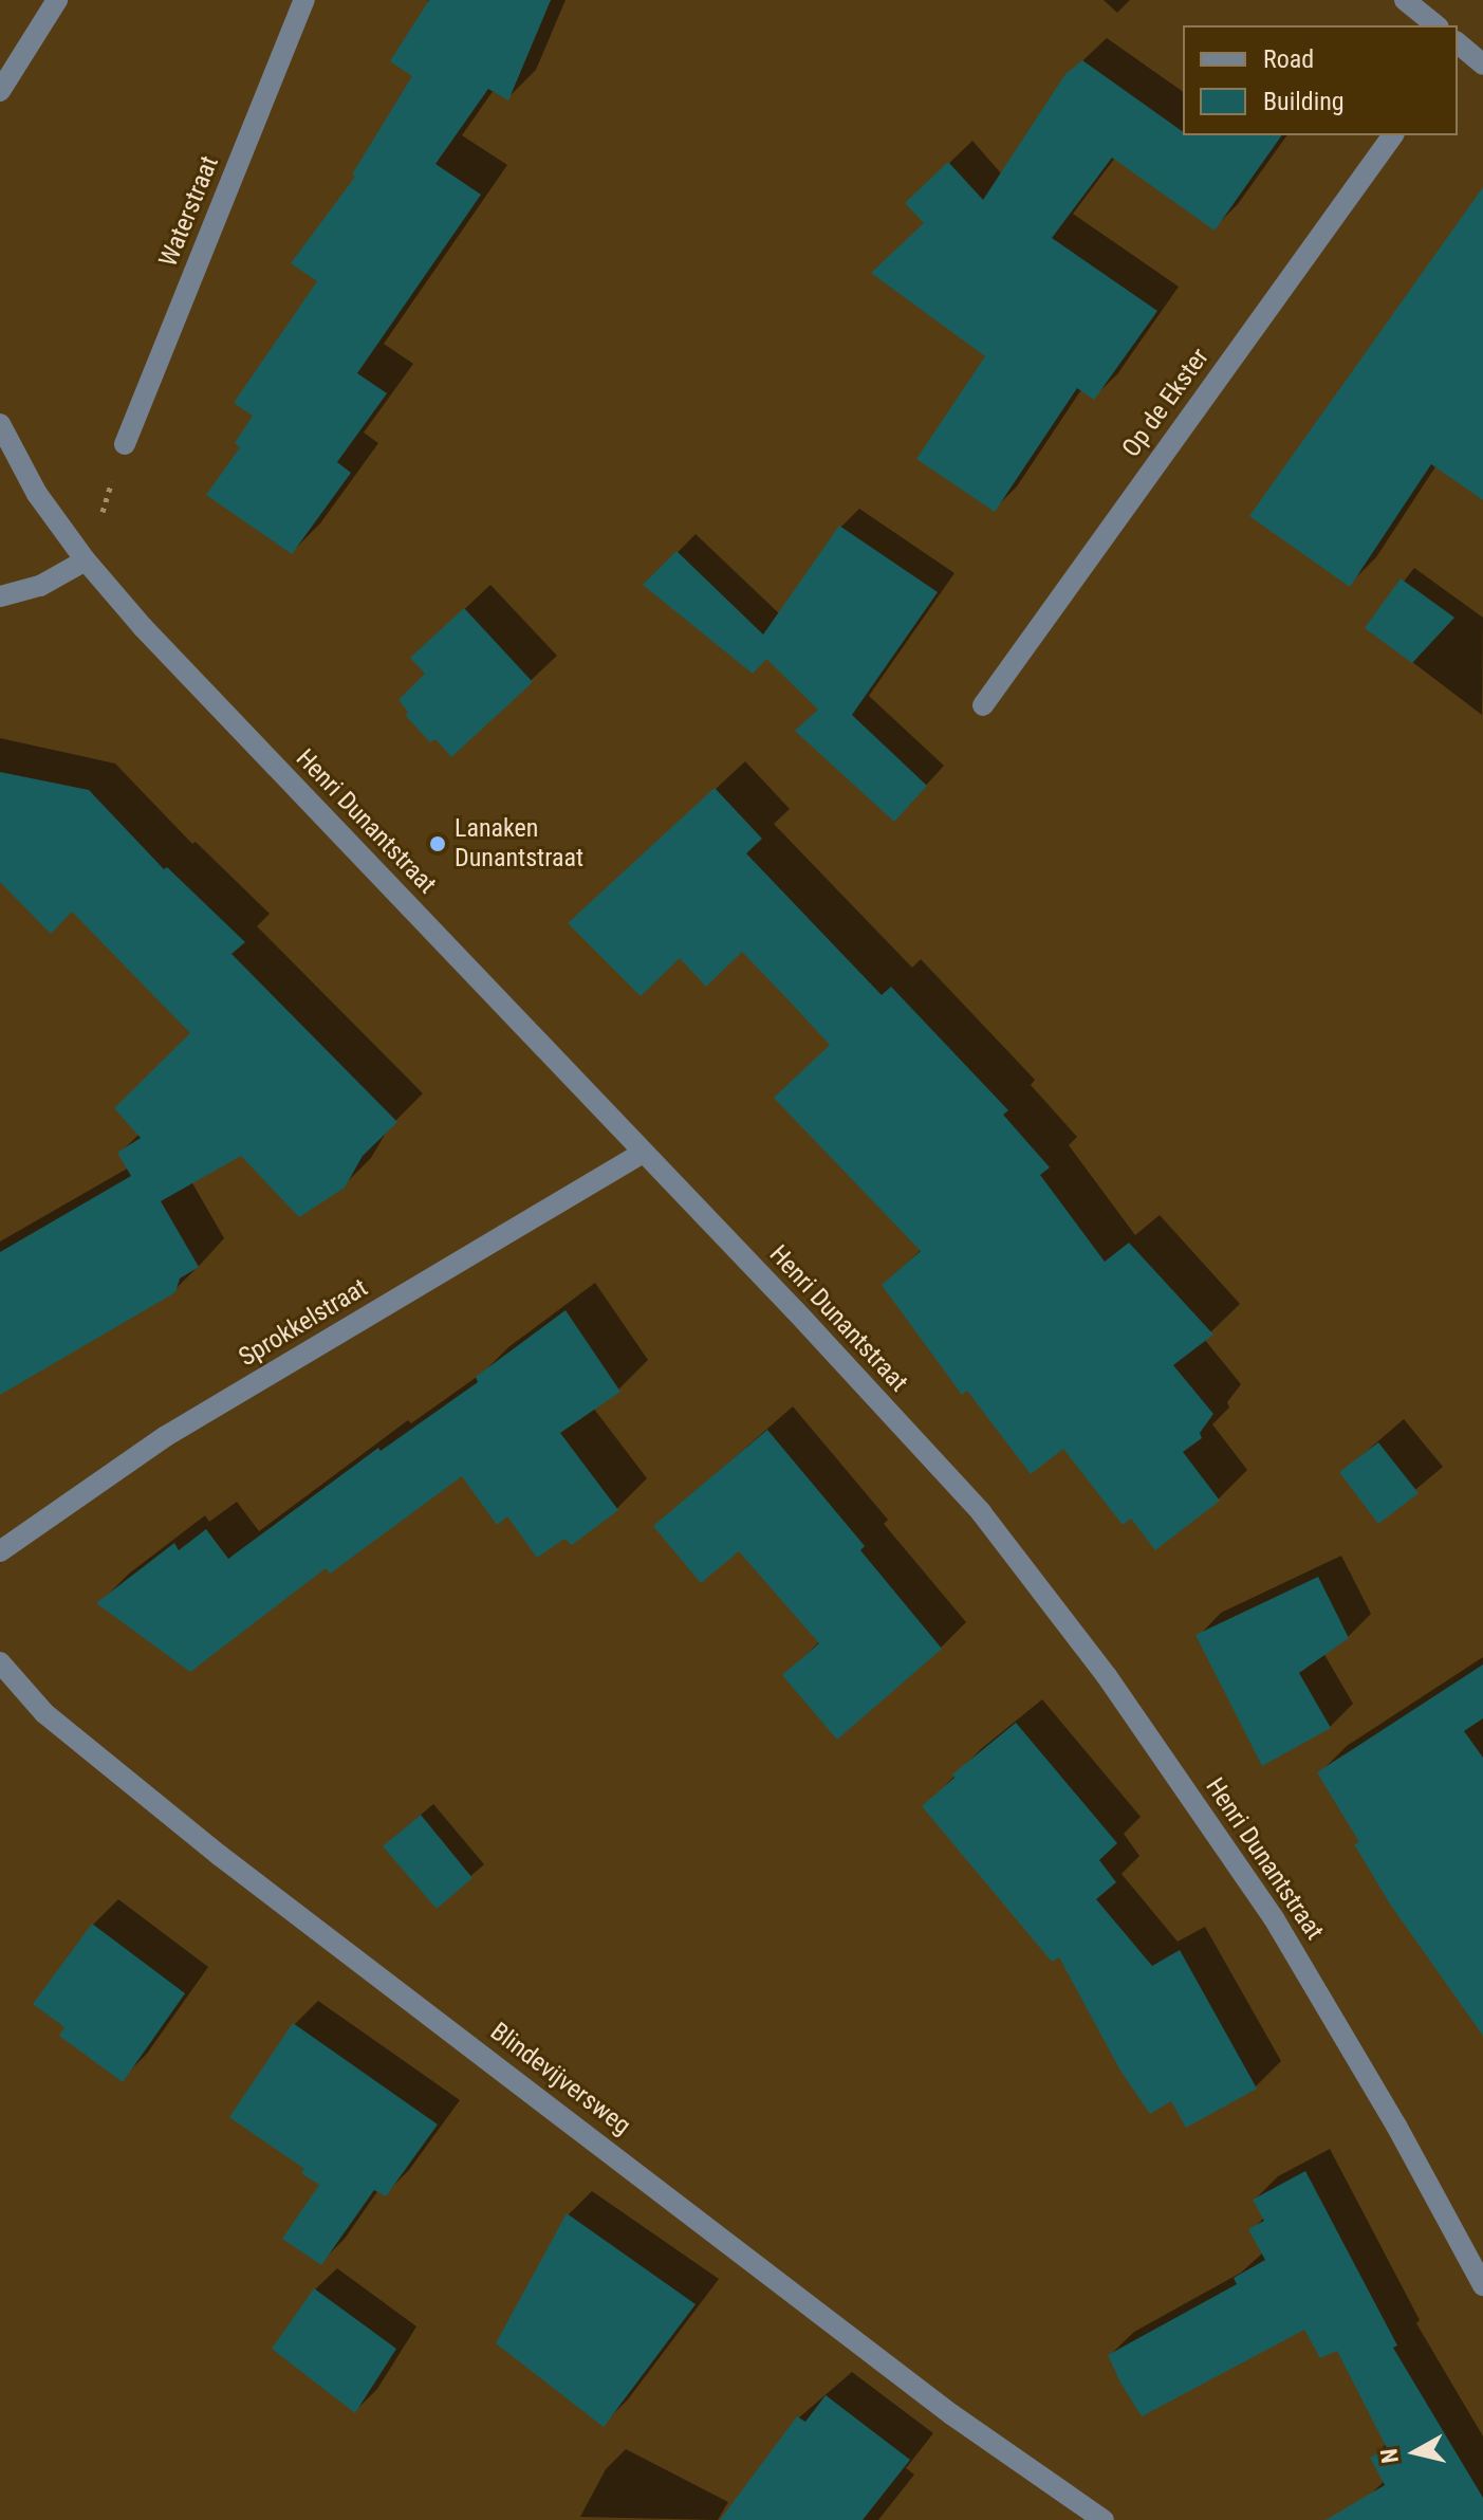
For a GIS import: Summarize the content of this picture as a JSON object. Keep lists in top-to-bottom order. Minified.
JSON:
{"streets":{"street":["Waterstraat","Op de Ekster","Henri Dunantstraat","Sprokkelstraat","Blindevijversweg"]},"crossings":[["Henri Dunantstraat","Sprokkelstraat"]],"places":["Lanaken Dunantstraat"],"legend":["Road","Building"],"north":"left"}
